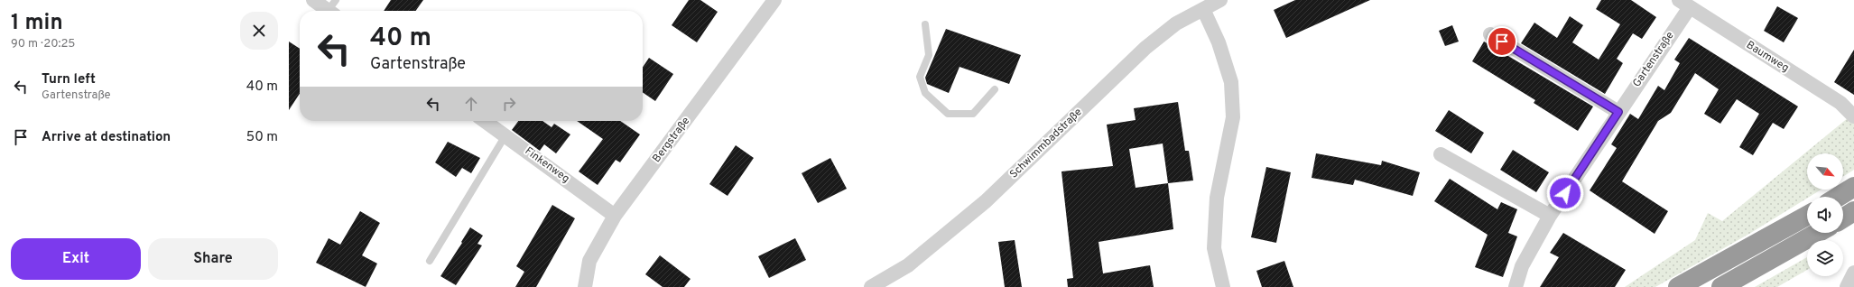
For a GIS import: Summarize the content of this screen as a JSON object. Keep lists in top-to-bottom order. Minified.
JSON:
{"streets":{"street":["Baumweg","Gartenstraße","Bergstraße","Schwimmbadstraße","Finkenweg"]},"crossings":[["Baumweg","Gartenstraße"],["Bergstraße","Finkenweg"]],"north":"bottom right","page":{"heading":["1 min","90 m · 20:25"],"turn":["40 m","Gartenstraße"],"list":[{"name":"Turn left","note":"Gartenstraße","value":"40 m"},{"name":"Arrive at destination","value":"50 m"}],"buttons":["Exit","Share"]}}
